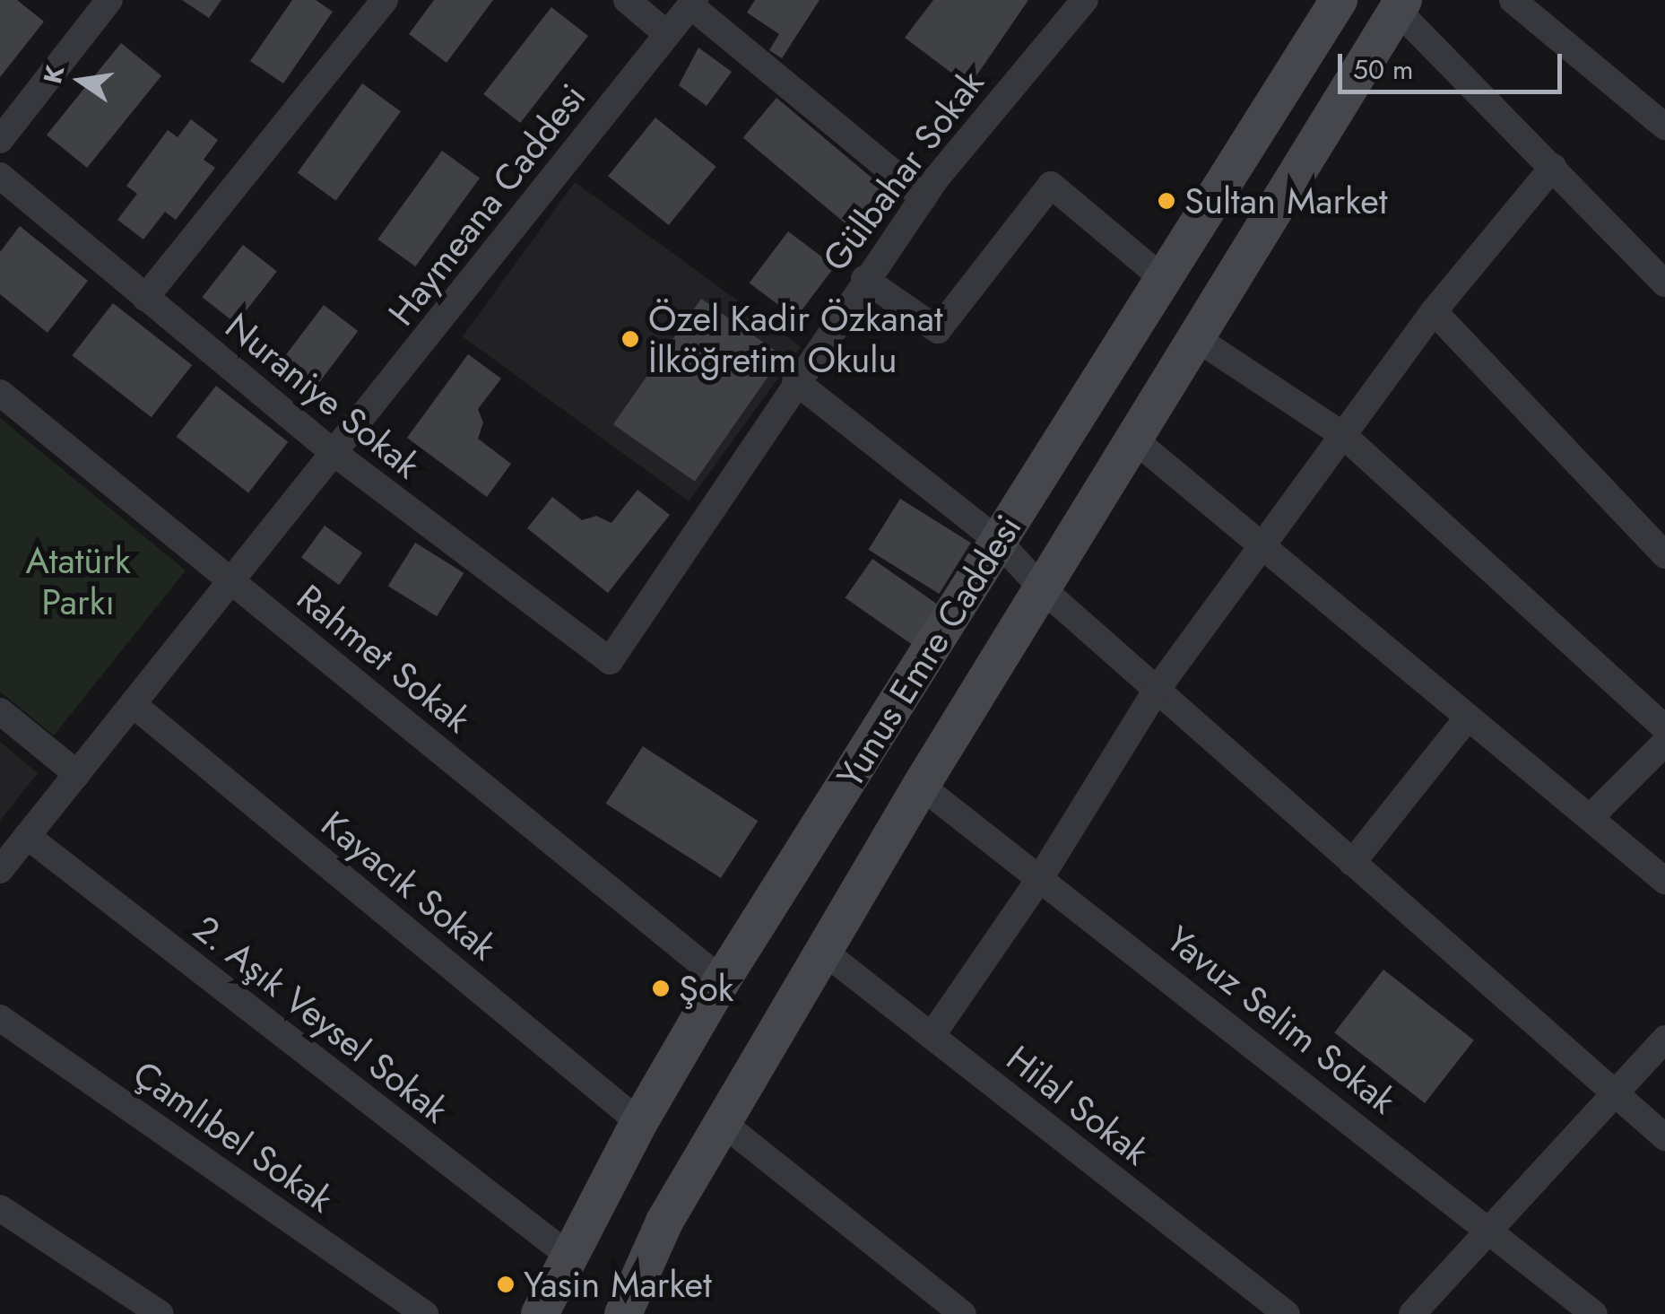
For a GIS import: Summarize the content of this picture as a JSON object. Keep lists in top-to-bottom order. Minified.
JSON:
{"streets":{"street":["Gülbahar Sokak","Haymeana Caddesi","Nuraniye Sokak","Yunus Emre Caddesi","Rahmet Sokak","Kayacık Sokak","2. Aşık Veysel Sokak","Yavuz Selim Sokak","Hilal Sokak","Çamlıbel Sokak"]},"crossings":[["Gülbahar Sokak","Nuraniye Sokak"],["Haymeana Caddesi","Nuraniye Sokak"],["Haymeana Caddesi","Rahmet Sokak"],["Haymeana Caddesi","Kayacık Sokak"],["Haymeana Caddesi","2. Aşık Veysel Sokak"],["Yunus Emre Caddesi","Rahmet Sokak"],["Yunus Emre Caddesi","Kayacık Sokak"],["Yunus Emre Caddesi","2. Aşık Veysel Sokak"]],"parks":["Atatürk Parkı"],"places":["Sultan Market","Özel Kadir Özkanat İlköğretim Okulu","Şok","Yasin Market"],"scale_bar":"50 m","north":"left"}
